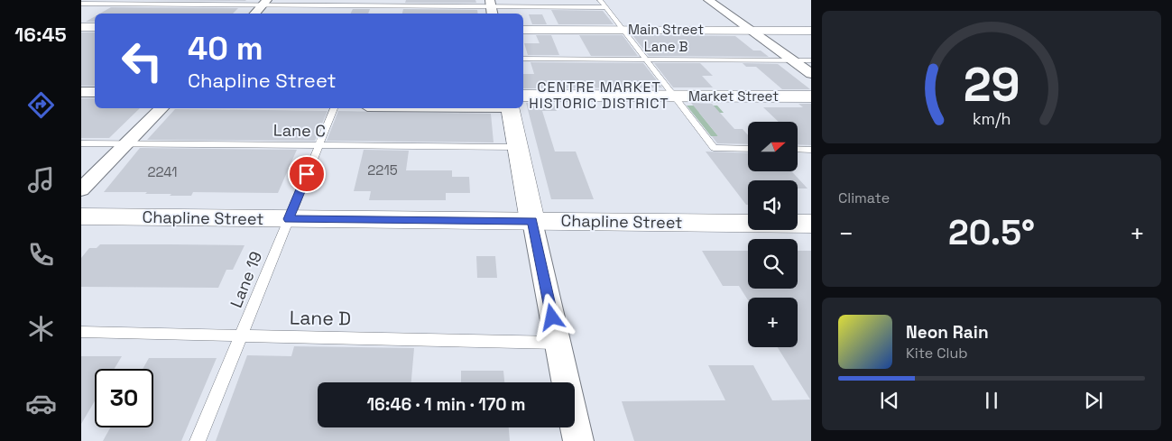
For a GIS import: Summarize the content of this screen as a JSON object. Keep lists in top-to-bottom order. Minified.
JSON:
{"streets":{"street":["Main Street","Market Street","Chapline Street"],"lane":["Lane B","Lane C","Lane 19","Lane D"]},"crossings":[["Lane C","Lane 19"],["Chapline Street","Lane 19"],["Lane 19","Lane D"]],"districts":["CENTRE MARKET HISTORIC DISTRICT"],"house_numbers":["2215","2241"],"north":"right","page":{"tabs":"16:45","turn":["40 m","Chapline Street"],"map_buttons":"+","tile":"Climate","heat":["−","20.5°","+"],"song":["Neon Rain","Kite Club"],"limit":"30","trip":"16:46 · 1 min · 170 m","gauge":["29","km/h"]}}
